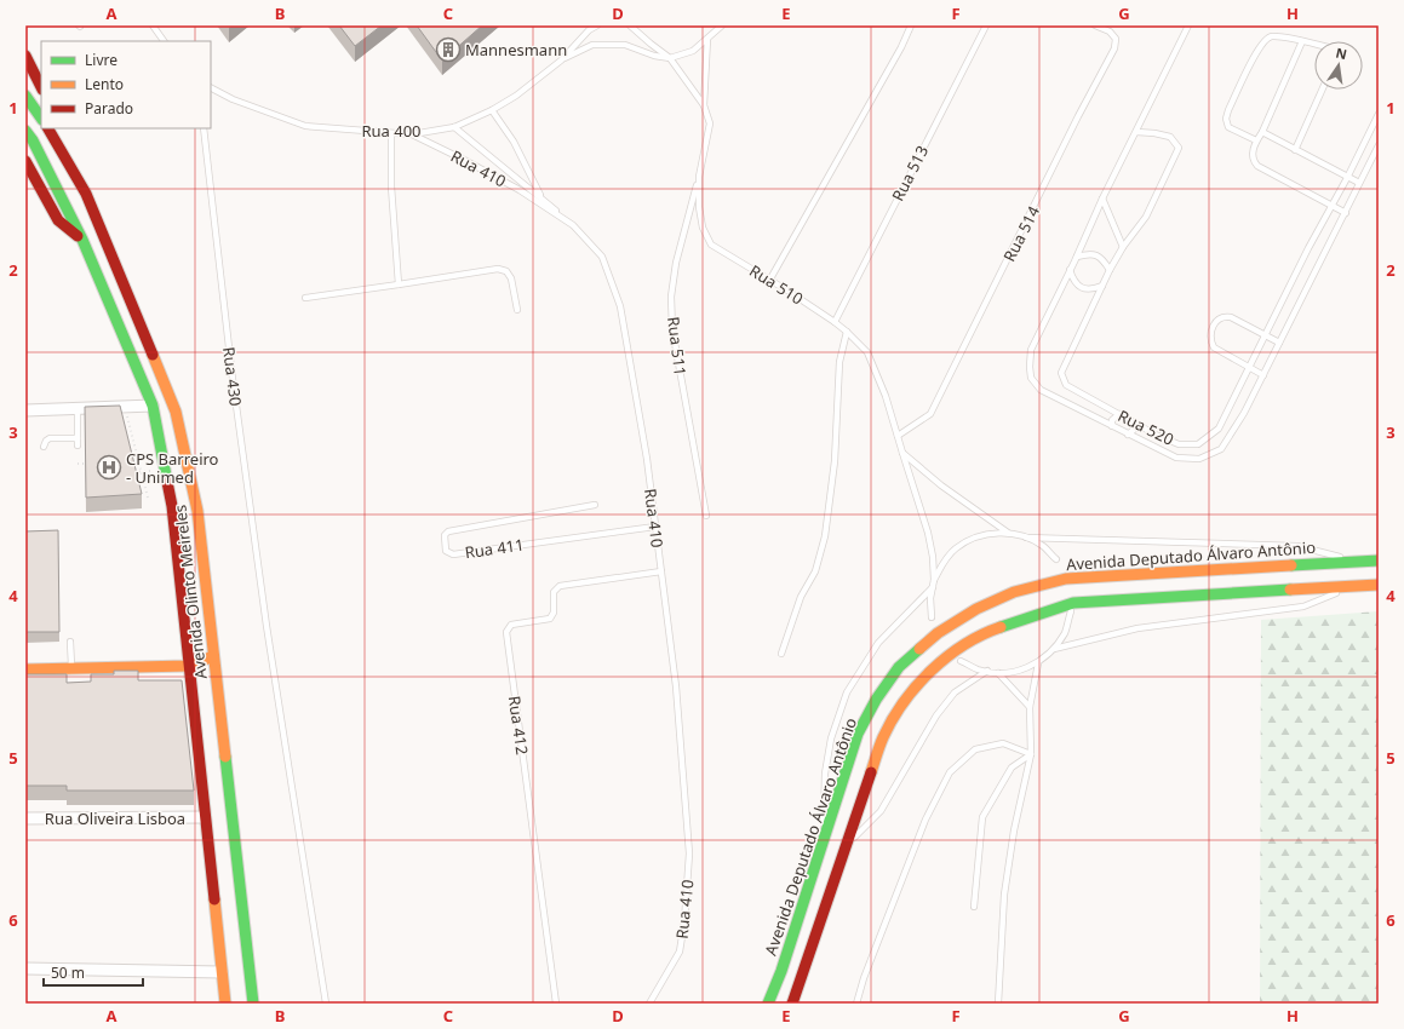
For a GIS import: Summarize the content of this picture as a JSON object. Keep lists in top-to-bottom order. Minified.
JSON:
{"streets":{"main road":["Avenida Deputado Álvaro Antônio","Avenida Olinto Meireles"],"street":["Rua Oliveira Lisboa"],"lane":["Rua 400","Rua 410","Rua 513","Rua 514","Rua 510","Rua 511","Rua 430","Rua 520","Rua 411","Rua 412"]},"crossings":[["Rua 400","Rua 410"],["Rua 410","Rua 411"],["Rua 410","Rua 412"],["Rua 513","Rua 510"],["Rua 514","Rua 510"],["Rua 510","Rua 511"],["Avenida Olinto Meireles","Rua Oliveira Lisboa"]],"places":{"building":["Mannesmann"],"hospital":["CPS Barreiro - Unimed"]},"legend":["Livre","Lento","Parado"],"scale_bar":"50 m","north":"top","grid":{"columns":["A","B","C","D","E","F","G","H"],"rows":["1","2","3","4","5","6"]}}
